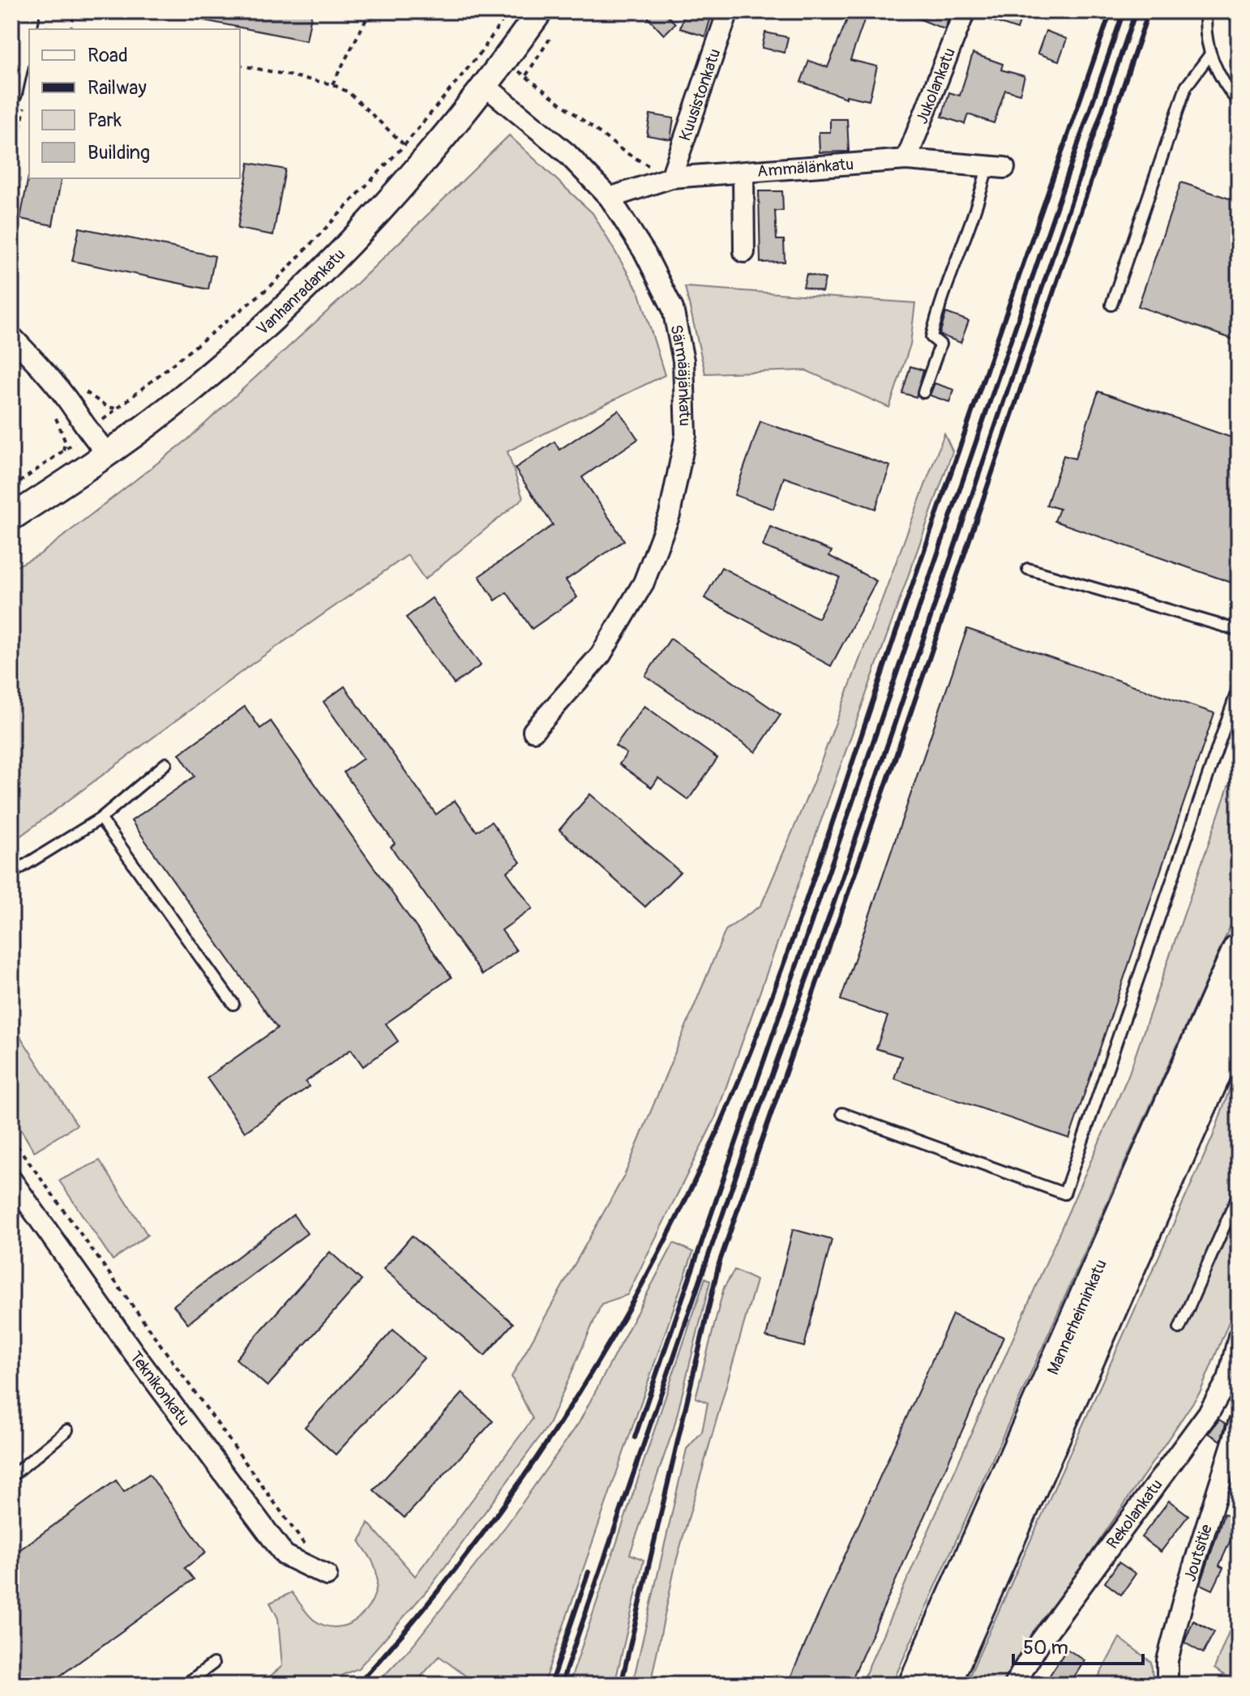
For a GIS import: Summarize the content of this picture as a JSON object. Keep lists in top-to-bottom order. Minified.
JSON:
{"streets":{"main road":["Mannerheiminkatu"],"street":["Jukolankatu","Kuusistonkatu","Ämmälänkatu","Vanhanradankatu","Särmääjänkatu","Teknikonkatu","Rekolankatu","Joutsitie"]},"crossings":[["Jukolankatu","Ämmälänkatu"],["Kuusistonkatu","Ämmälänkatu"],["Ämmälänkatu","Särmääjänkatu"],["Vanhanradankatu","Särmääjänkatu"]],"legend":["Road","Railway","Park","Building"],"scale_bar":"50 m"}
